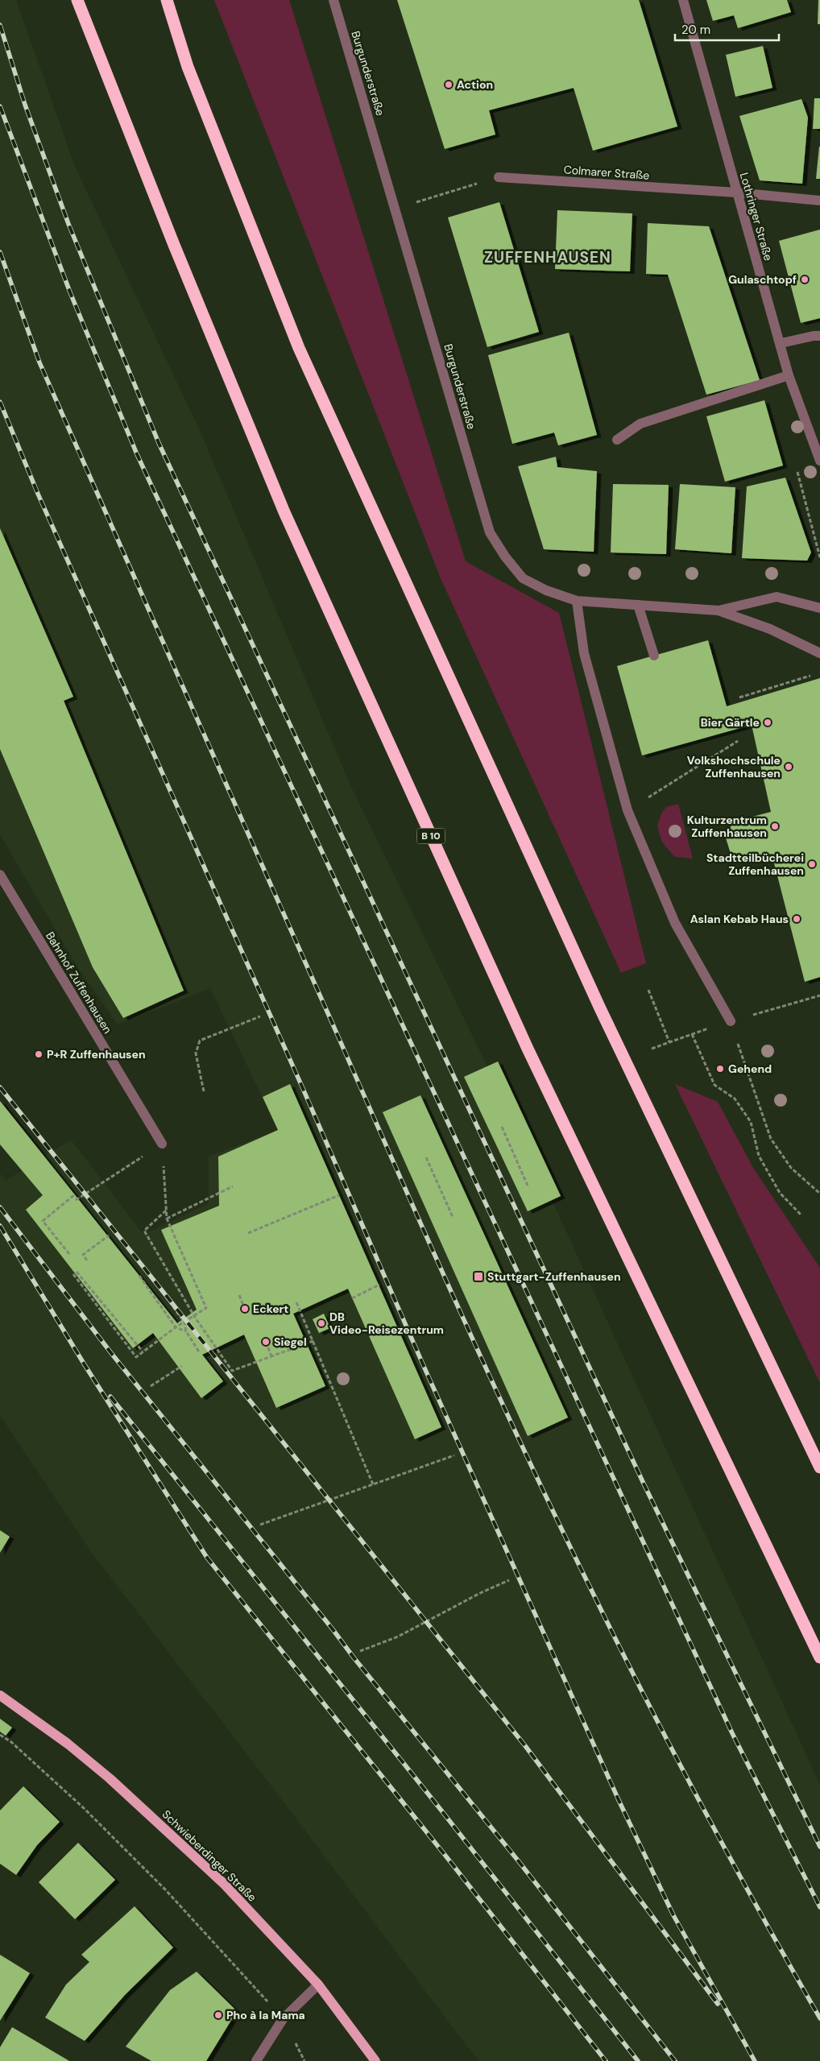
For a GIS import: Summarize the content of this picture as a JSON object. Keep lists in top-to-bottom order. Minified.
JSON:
{"streets":{"highway":["B 10"],"main road":["Schwieberdinger Straße"],"street":["Burgunderstraße","Colmarer Straße","Lothringer Straße","Bahnhof Zuffenhausen"]},"crossings":[["Colmarer Straße","Lothringer Straße"]],"districts":["ZUFFENHAUSEN"],"places":{"other":["Action","Gulaschtopf","Bier Gärtle","Volkshochschule Zuffenhausen","Kulturzentrum Zuffenhausen","Stadtteilbücherei Zuffenhausen","Aslan Kebab Haus","P+R Zuffenhausen","Gehend","Eckert","DB Video-Reisezentrum","Siegel","Pho à la Mama"],"transit":["Stuttgart-Zuffenhausen"]},"scale_bar":"20 m"}
